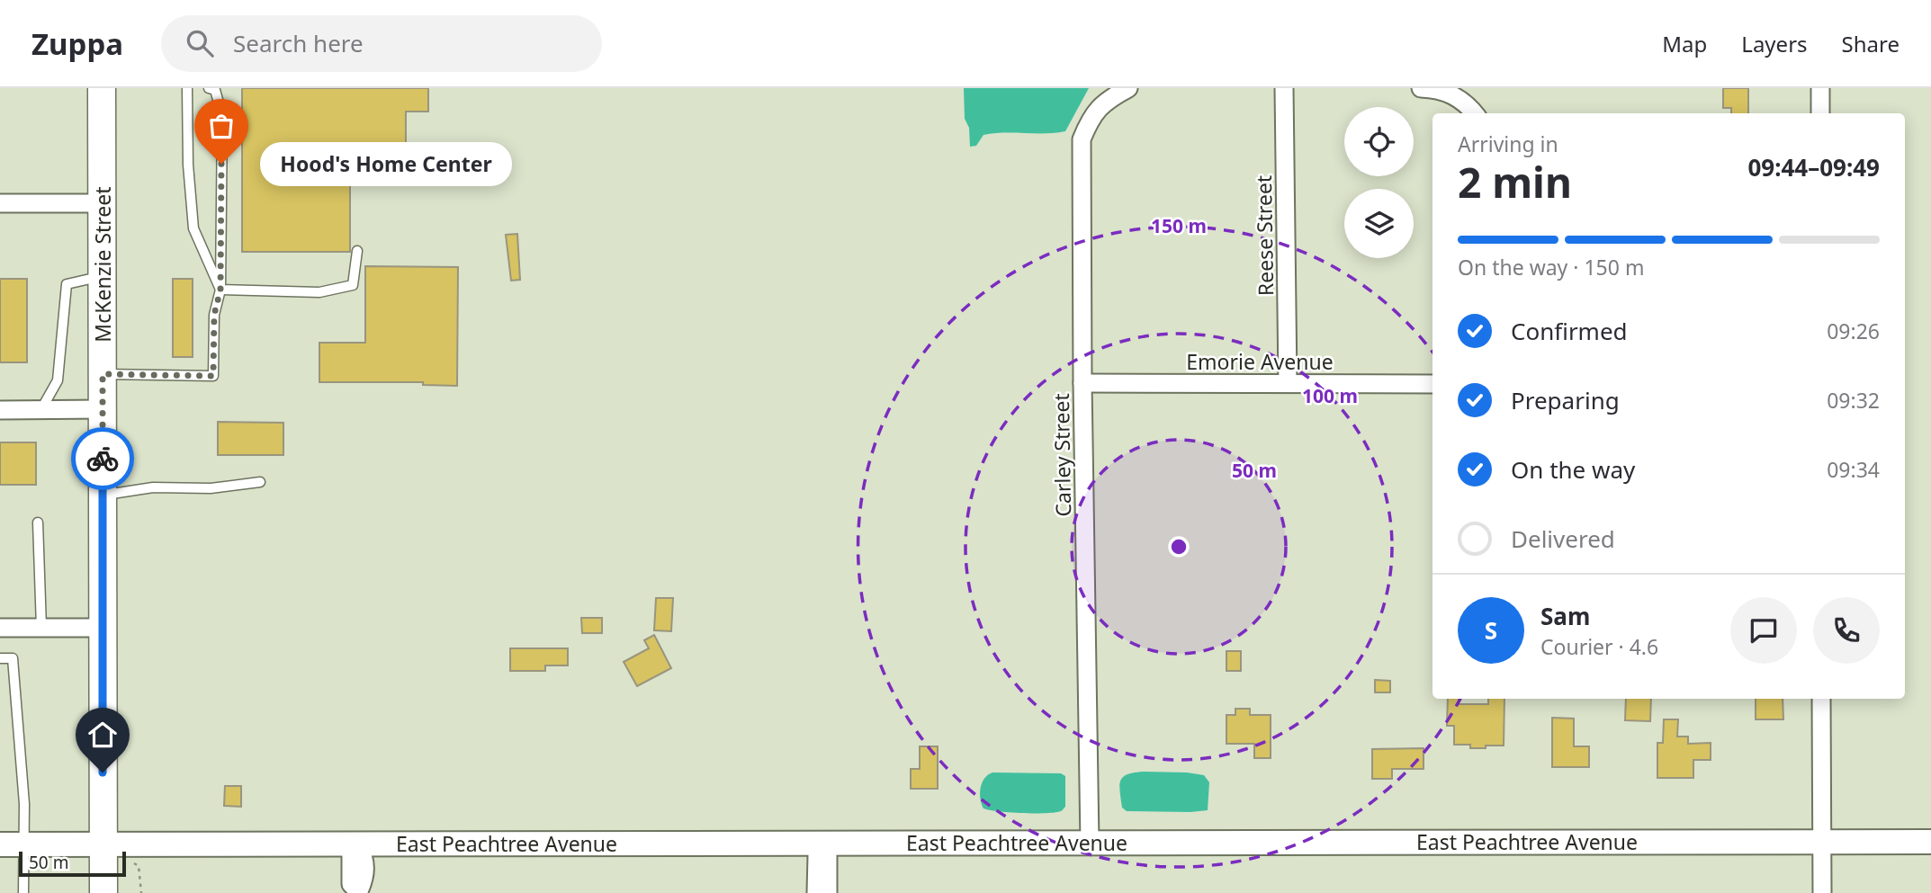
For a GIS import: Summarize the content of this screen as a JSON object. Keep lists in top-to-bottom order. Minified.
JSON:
{"streets":{"main road":["McKenzie Street"],"street":["Reese Street","Emorie Avenue","Carley Street","East Peachtree Avenue"]},"crossings":[["Reese Street","Emorie Avenue"],["McKenzie Street","East Peachtree Avenue"],["Emorie Avenue","Carley Street"],["Carley Street","East Peachtree Avenue"]],"places":["Hood's Home Center"],"scale_bar":"50 m","page":{"header":"Zuppa","search":"Search here","nav":["Map","Layers","Share"],"heading":["2 min","Arriving in","09:44–09:49"],"panel":["Sam","Courier · 4.6"],"bubble":"Hood's Home Center","bar":"On the way · 150 m","list":[["Confirmed","09:26"],["Preparing","09:32"],["On the way","09:34"],"Delivered"],"round":"S","scale":"50 m"},"rings":["150 m","100 m","50 m"]}
